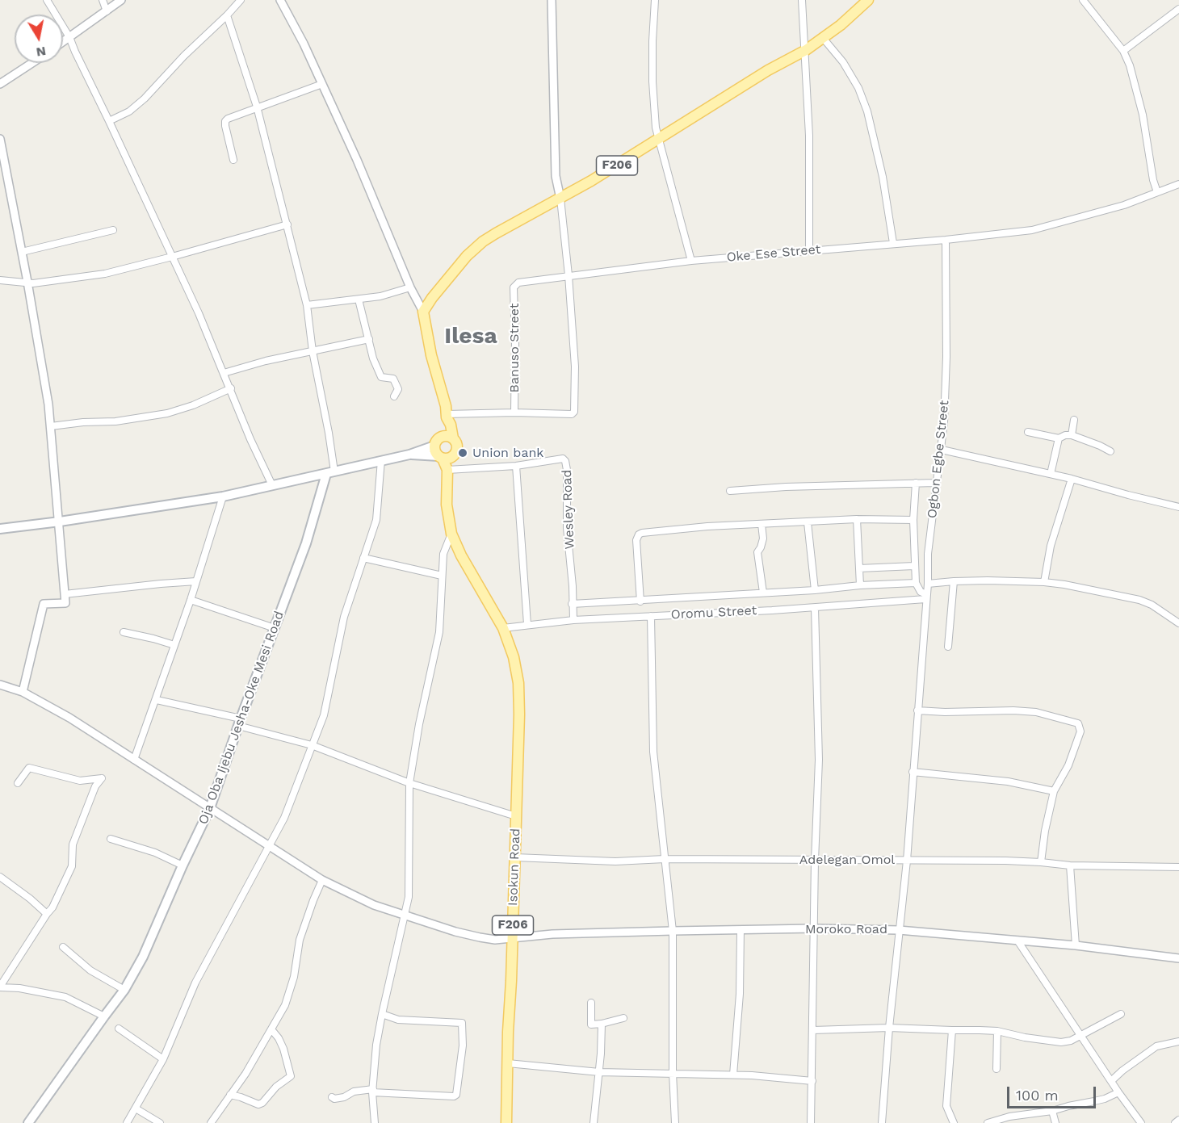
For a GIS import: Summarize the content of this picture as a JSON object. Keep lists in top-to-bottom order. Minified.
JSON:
{"streets":{"main road":["F206","Oja Oba Ijebu Jesha-Oke Mesi Road","Isokun Road"],"street":["Oke Ese Street","Banuso Street","Ogbon Egbe Street","Wesley Road","Oromu Street","Adelegan Omol","Moroko Road"]},"crossings":[["F206","Wesley Road"],["F206","Oromu Street"],["F206","Isokun Road"],["Oke Ese Street","Banuso Street"],["Oke Ese Street","Ogbon Egbe Street"],["Ogbon Egbe Street","Oromu Street"],["Wesley Road","Oromu Street"],["Oromu Street","Isokun Road"],["Oja Oba Ijebu Jesha-Oke Mesi Road","Moroko Road"],["Adelegan Omol","Isokun Road"],["Isokun Road","Moroko Road"]],"districts":["Ilesa"],"places":["Union bank"],"scale_bar":"100 m","north":"bottom"}
